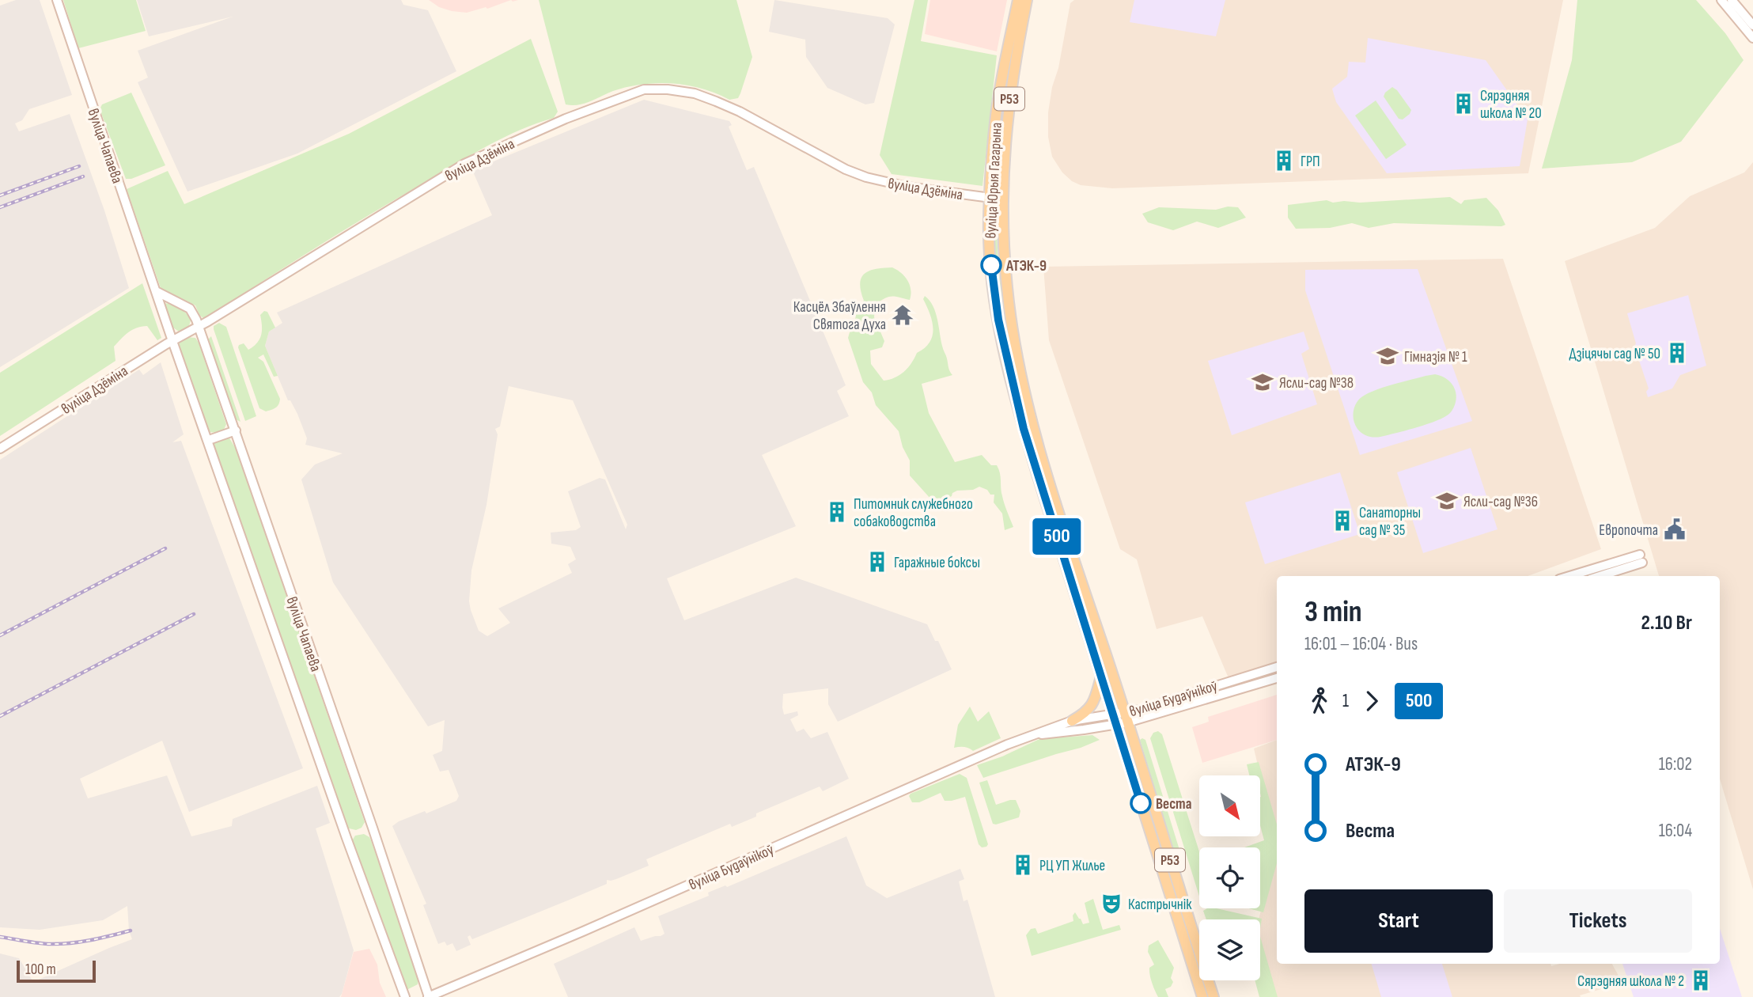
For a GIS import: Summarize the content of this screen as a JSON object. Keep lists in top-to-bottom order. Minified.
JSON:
{"streets":{"main road":["Р53","вуліца Чапаева","вуліца Дзёміна","вуліца Юрыя Гагарына","вуліца Будаўнікоў"]},"crossings":[["вуліца Чапаева","вуліца Дзёміна"],["вуліца Чапаева","вуліца Будаўнікоў"],["вуліца Дзёміна","вуліца Юрыя Гагарына"],["вуліца Юрыя Гагарына","вуліца Будаўнікоў"]],"places":{"building":["Сярэдняя школа № 20","ГРП","Дзіцячы сад № 50","Питомник служебного собаководства","Санаторны сад № 35","Гаражные боксы","РЦ УП Жилье","Сярэдняя школа № 2"],"other":["АТЭК-9","Веста"],"temple":["Касцёл Збаўлення Святога Духа"],"school or university":["Гімназія № 1","Ясли-сад №38","Ясли-сад №36"],"public building":["Европочта"],"theatre":["Кастрычнік"]},"lines":["bus line 500"],"scale_bar":"100 m","north":"bottom right","page":{"on_map":"500","heading":["3 min","16:01 – 16:04 · Bus","2.10 Br"],"legs":["1","500"],"list":[{"name":"АТЭК-9","value":"16:02"},{"name":"Веста","value":"16:04"}],"buttons":["Start","Tickets"],"scale":"100 m"}}
